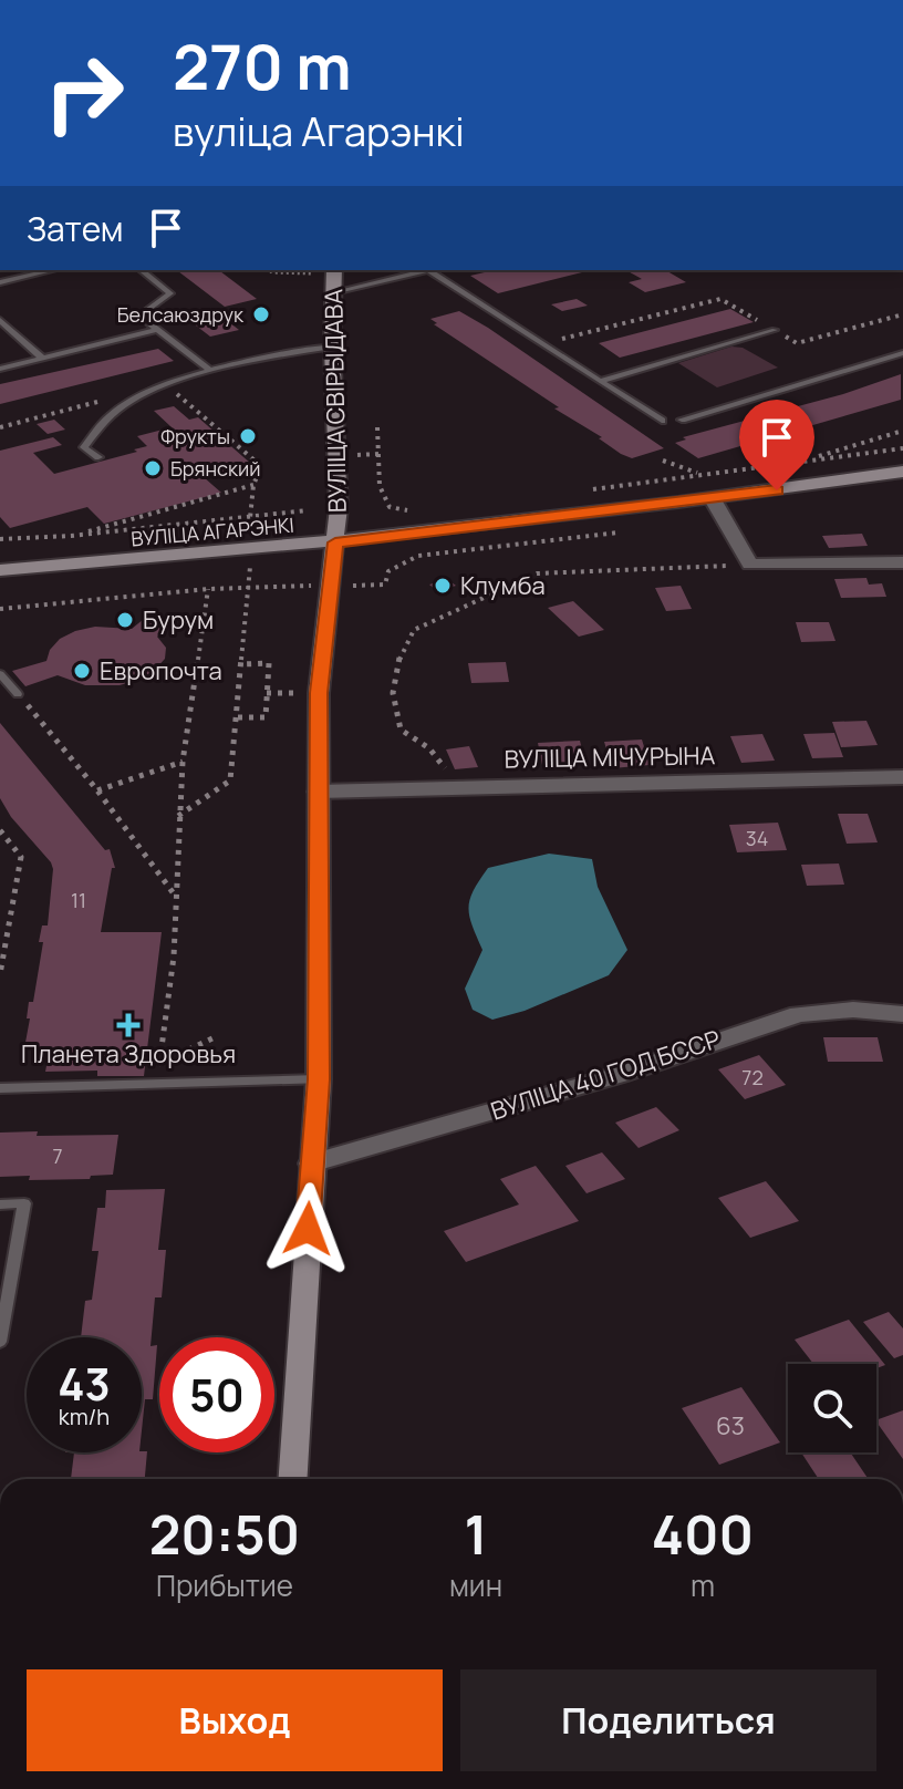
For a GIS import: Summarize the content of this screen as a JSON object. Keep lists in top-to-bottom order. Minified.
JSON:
{"streets":{"main road":["ВУЛІЦА СВІРЫДАВА","ВУЛІЦА АГАРЭНКІ"],"street":["ВУЛІЦА МІЧУРЫНА","ВУЛІЦА 40 ГОД БССР"]},"crossings":[["ВУЛІЦА СВІРЫДАВА","ВУЛІЦА АГАРЭНКІ"],["ВУЛІЦА СВІРЫДАВА","ВУЛІЦА МІЧУРЫНА"],["ВУЛІЦА СВІРЫДАВА","ВУЛІЦА 40 ГОД БССР"]],"places":{"other":["Белсаюздрук","Фрукты","Брянский","Клумба","Бурум","Европочта"],"health":["Планета Здоровья"]},"house_numbers":["34","11","72","7","63"],"page":{"turn":["270 m","вуліца Агарэнкі"],"then":"Затем","speed":"43 km/h","limit":"50","eta":["20:50","Прибытие","1","мин","400","m"],"buttons":["Выход","Поделиться"]}}
